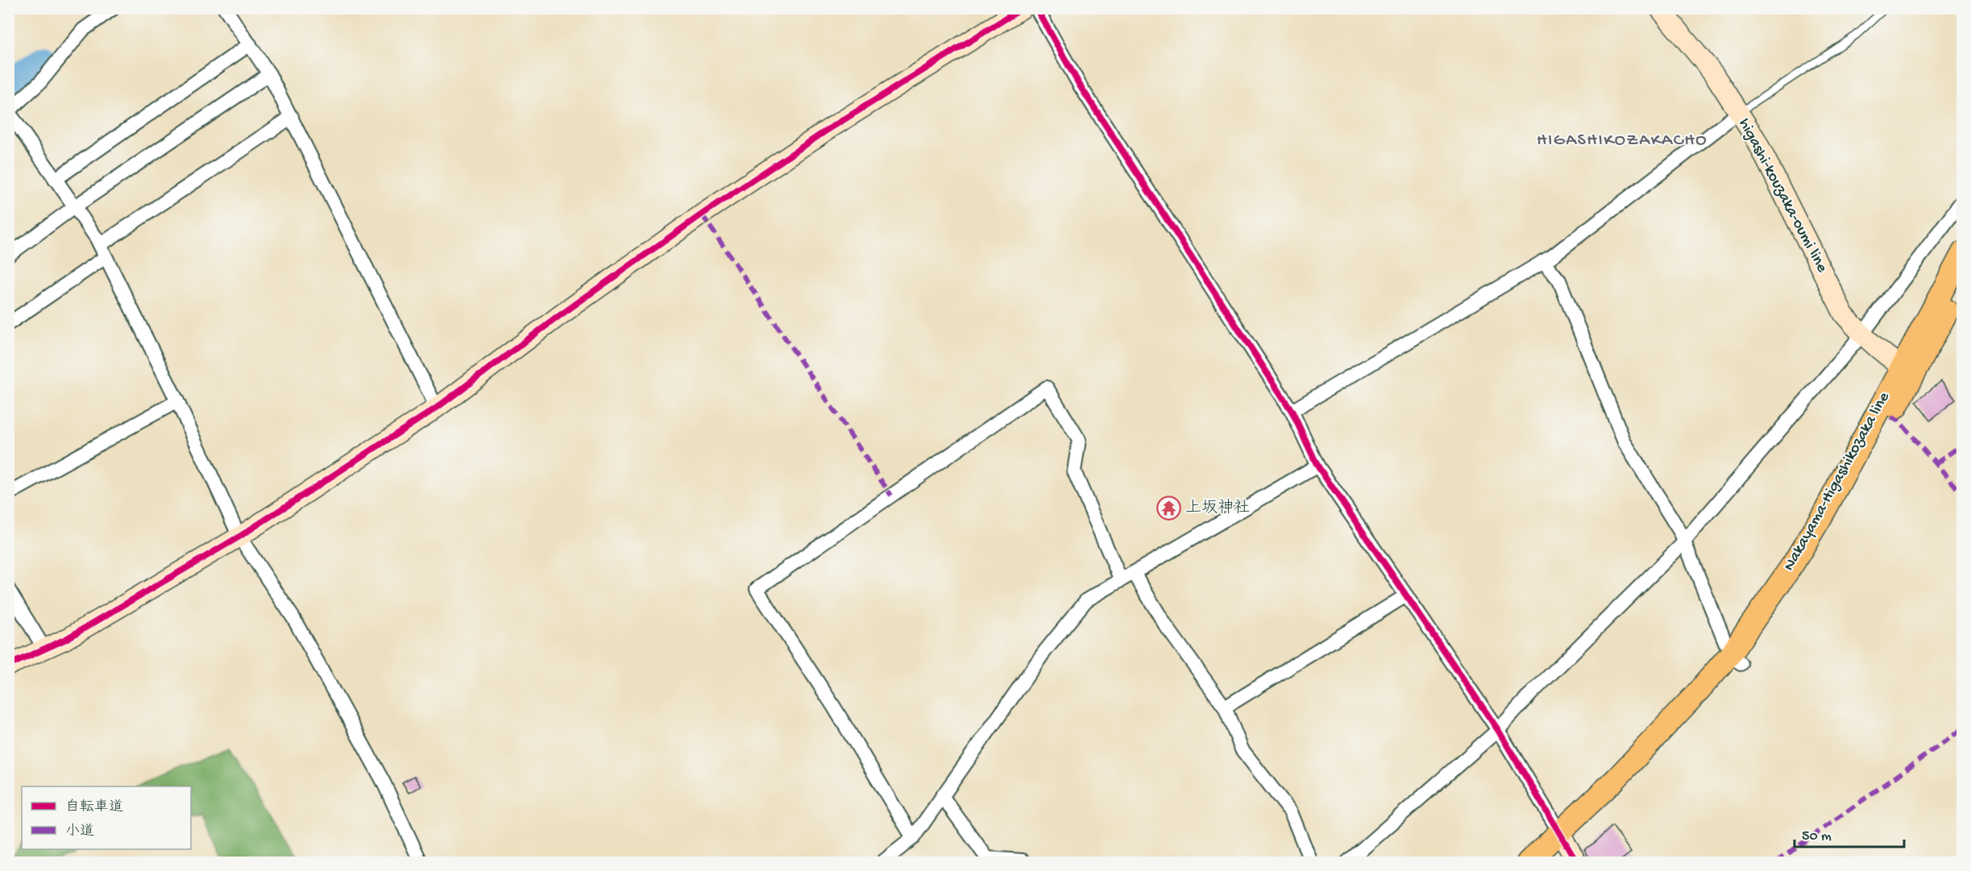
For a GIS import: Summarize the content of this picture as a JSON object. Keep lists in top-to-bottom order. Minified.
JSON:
{"streets":{"main road":["Nakayama-Higashikozaka line"],"street":["higashi-kouzaka-oumi line"]},"crossings":[["higashi-kouzaka-oumi line","Nakayama-Higashikozaka line"]],"districts":["HIGASHIKOZAKACHO"],"places":{"temple":["上坂神社"]},"legend":["自転車道","小道"],"scale_bar":"50 m"}
